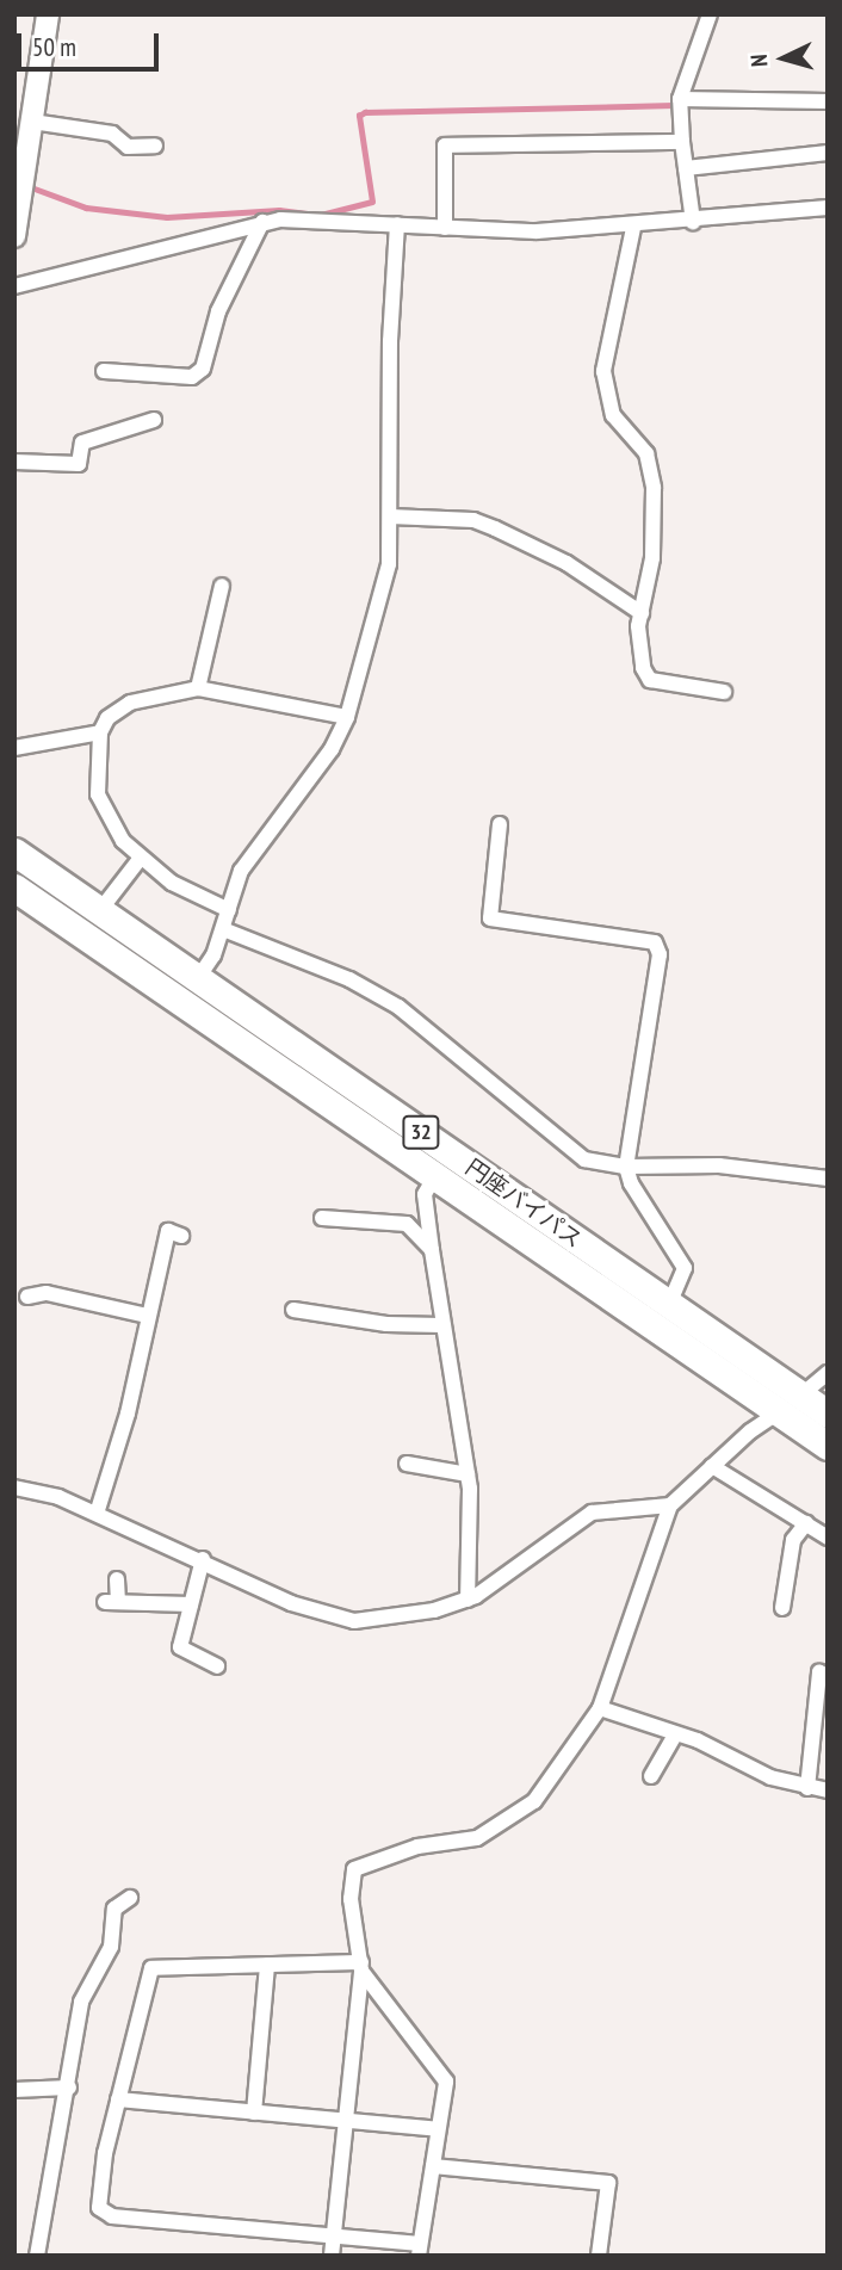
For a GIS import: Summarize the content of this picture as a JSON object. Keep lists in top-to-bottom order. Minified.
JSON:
{"streets":{"highway":["32","円座バイパス"]},"scale_bar":"50 m","north":"left"}
